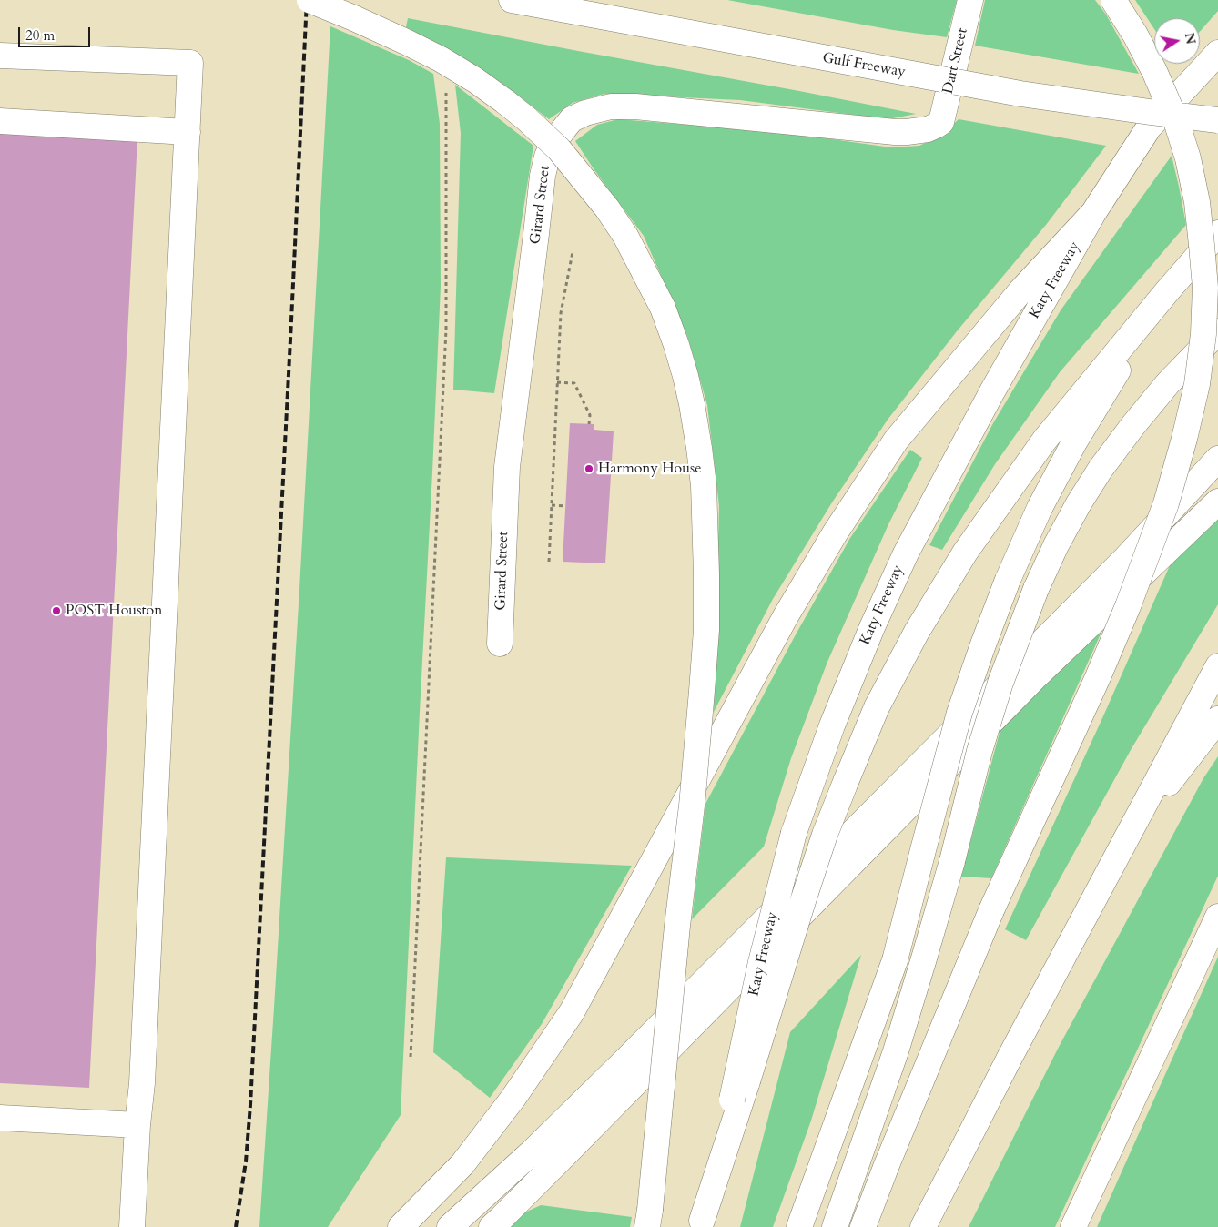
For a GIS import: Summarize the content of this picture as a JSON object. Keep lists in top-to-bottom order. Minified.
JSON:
{"streets":{"main road":["Dart Street","Gulf Freeway","Girard Street","Katy Freeway"]},"crossings":[["Dart Street","Girard Street"]],"places":["Harmony House","POST Houston"],"scale_bar":"20 m","north":"right"}
